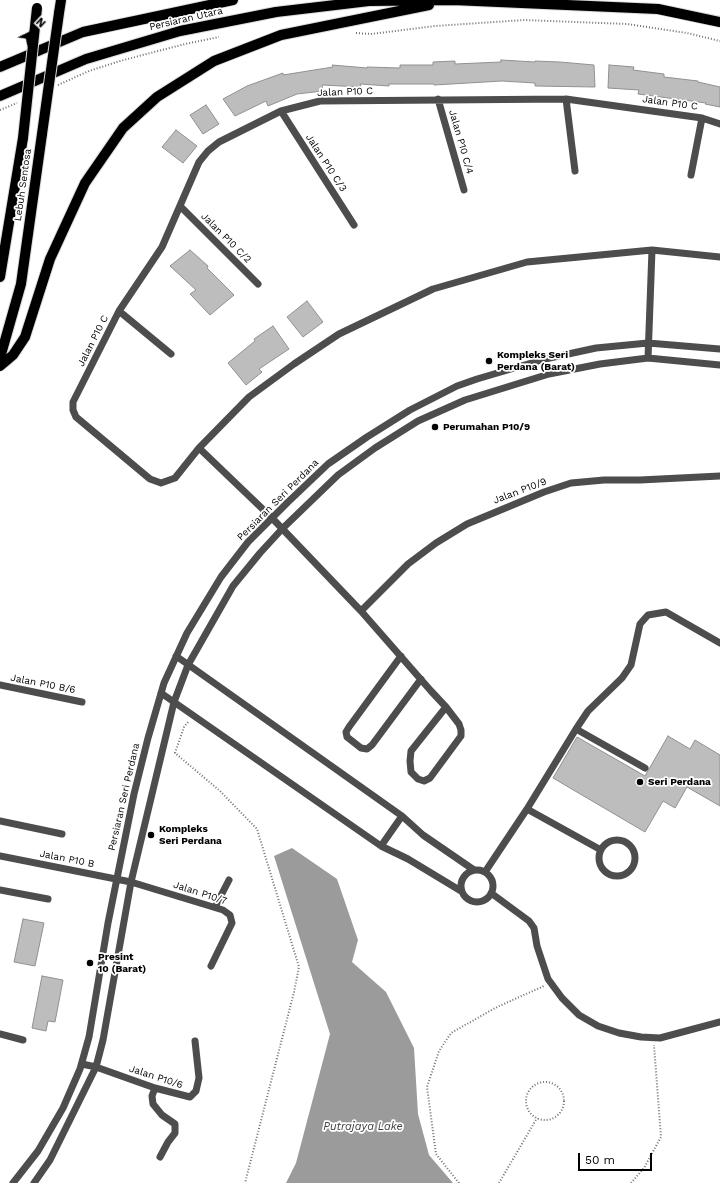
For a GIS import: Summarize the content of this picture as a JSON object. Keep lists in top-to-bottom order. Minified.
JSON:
{"streets":{"main road":["Persiaran Utara","Lebuh Sentosa"],"street":["Jalan P10 C","Jalan P10 C/4","Jalan P10 C/3","Jalan P10 C/2","Jalan P10/9","Persiaran Seri Perdana","Jalan P10 B/6","Jalan P10 B","Jalan P10/7","Jalan P10/6"]},"crossings":[["Jalan P10 C","Jalan P10 C/4"],["Jalan P10 C","Jalan P10 C/3"],["Jalan P10 C","Jalan P10 C/2"],["Persiaran Seri Perdana","Jalan P10 B"],["Persiaran Seri Perdana","Jalan P10/6"],["Jalan P10 B","Jalan P10/7"]],"water":["Putrajaya Lake"],"places":["Kompleks Seri Perdana (Barat)","Perumahan P10/9","Seri Perdana","Kompleks Seri Perdana","Presint 10 (Barat)"],"scale_bar":"50 m","north":"top right"}
